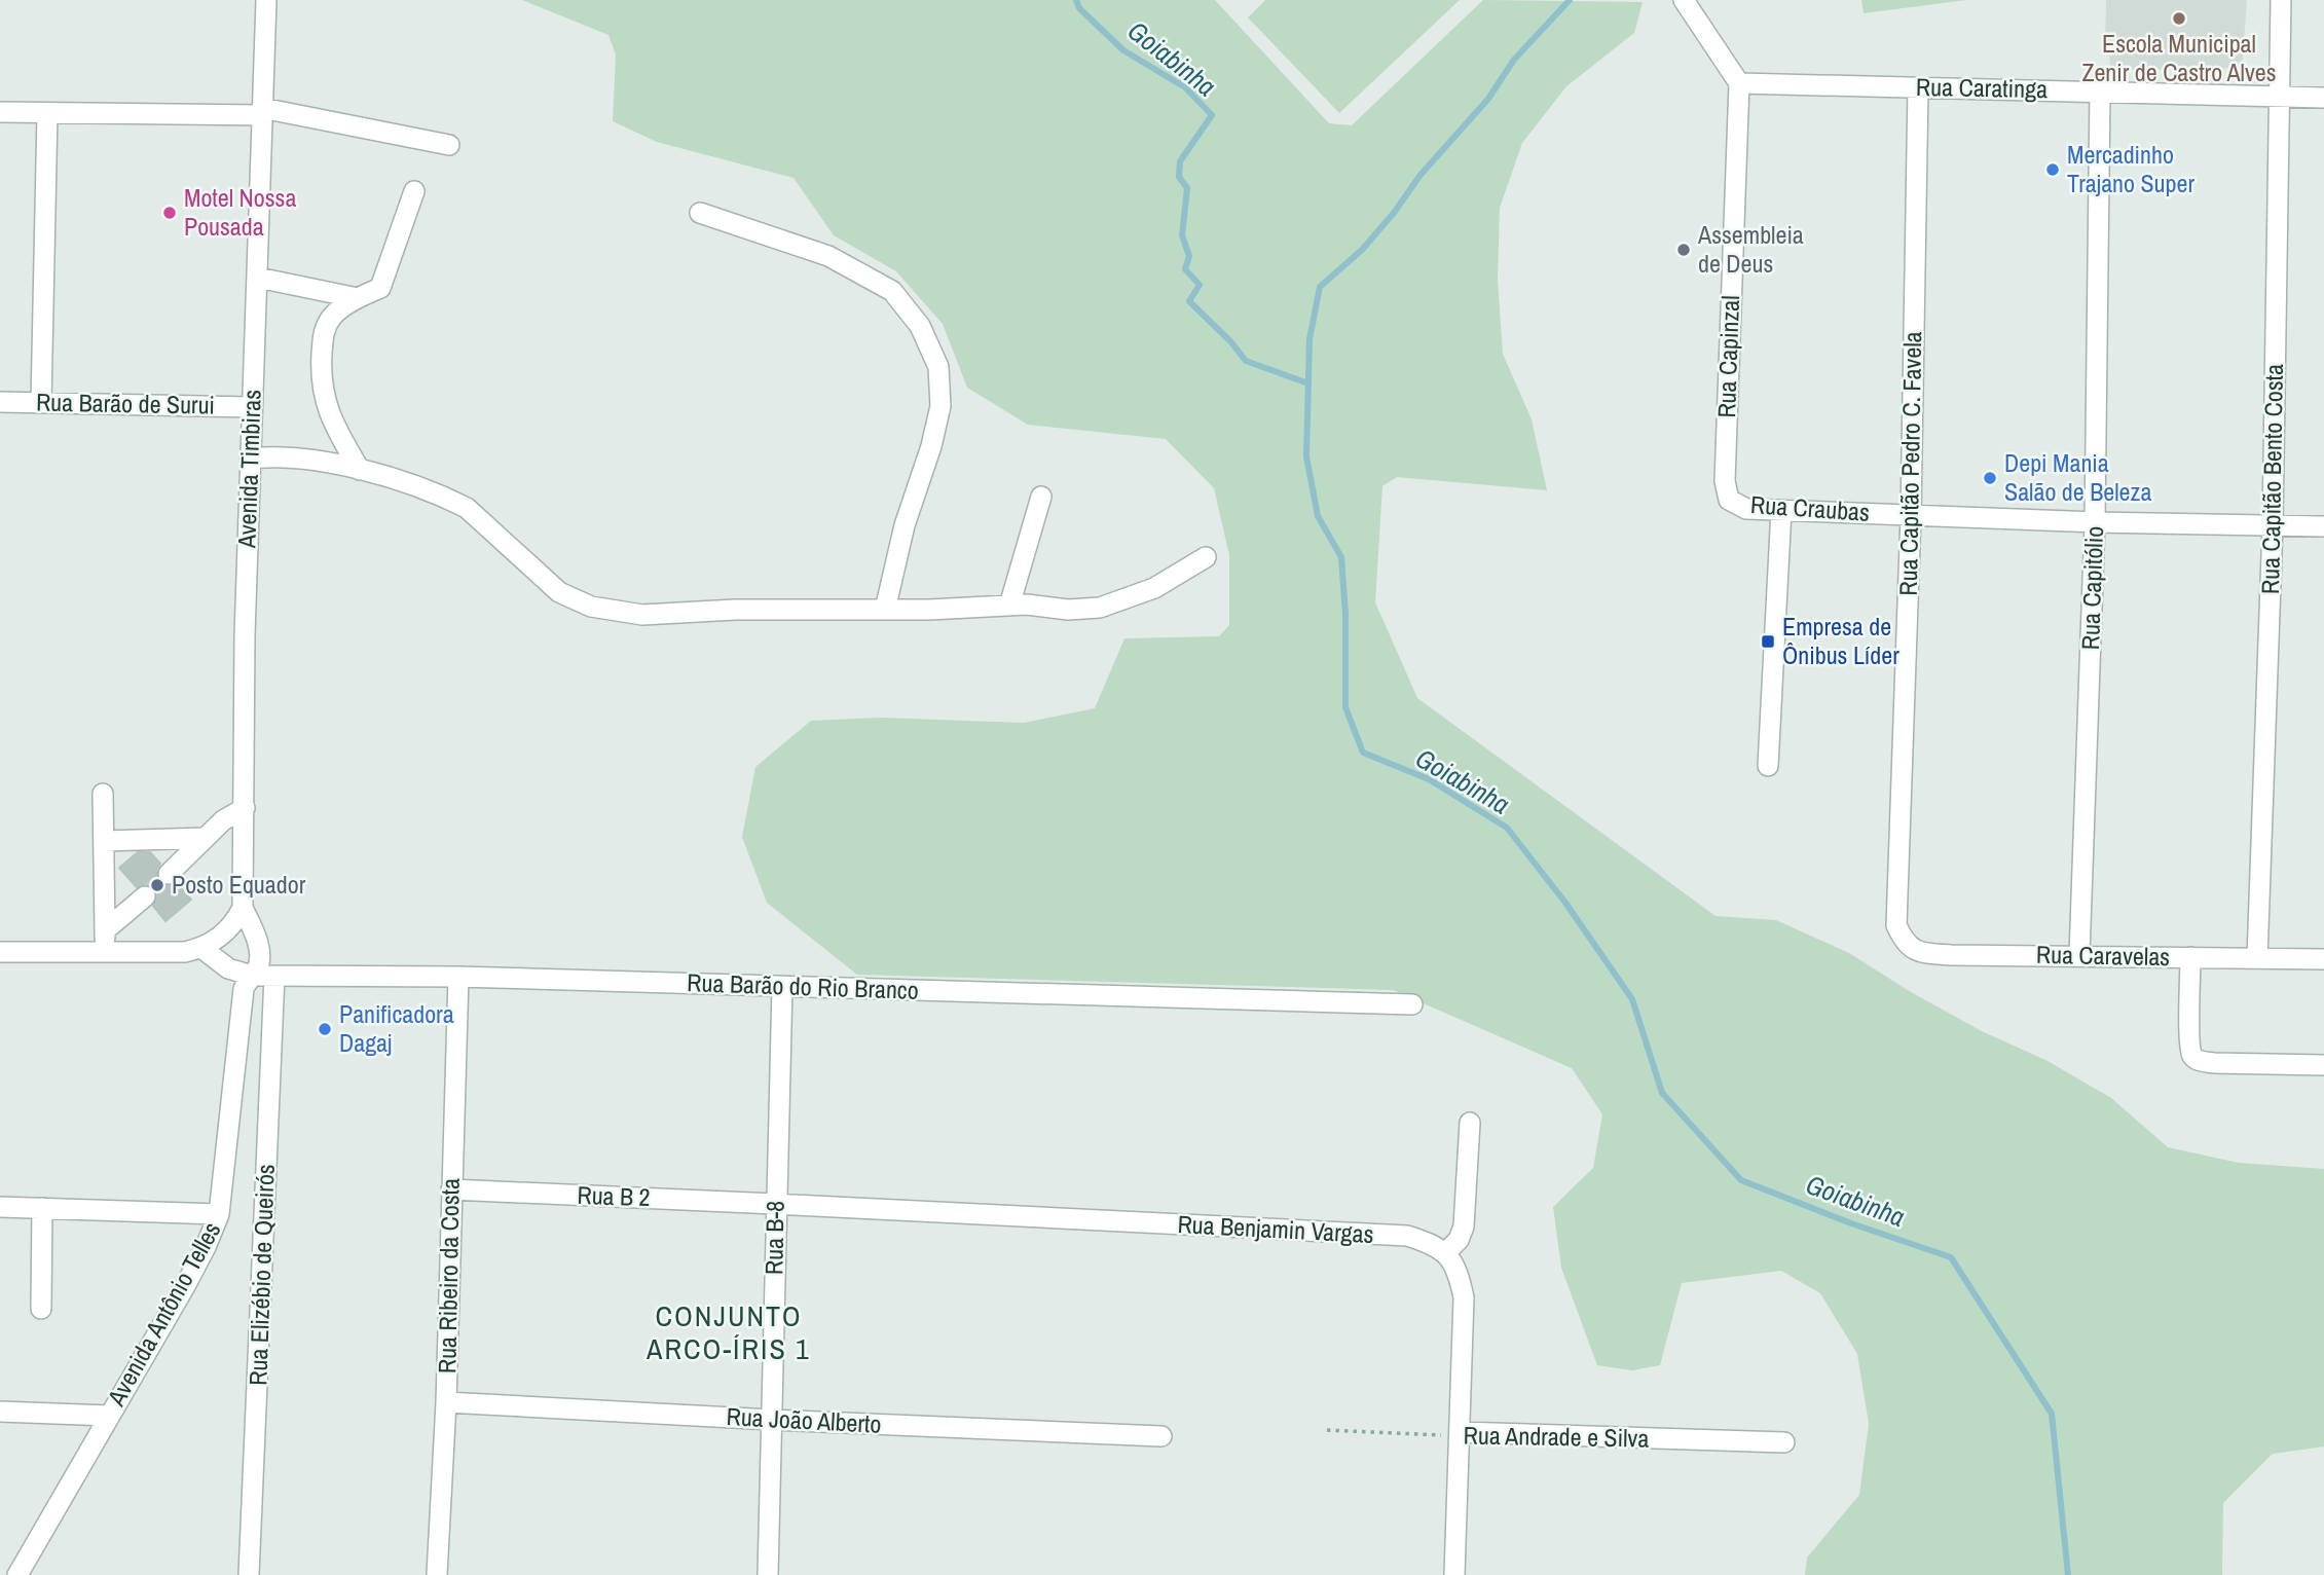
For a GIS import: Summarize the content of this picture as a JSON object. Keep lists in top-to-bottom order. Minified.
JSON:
{"streets":{"street":["Rua Caratinga","Rua Capinzal","Rua Barão de Surui","Rua Capitão Pedro C. Favela","Avenida Timbiras","Rua Capitão Bento Costa","Rua Craubas","Rua Capitólio","Rua Caravelas","Rua Barão do Rio Branco","Rua B 2","Rua Benjamin Vargas","Rua B-8","Rua Elizébio de Queirós","Rua Ribeiro da Costa","Avenida Antônio Telles","Rua João Alberto","Rua Andrade e Silva"]},"crossings":[["Rua Caratinga","Rua Capinzal"],["Rua Caratinga","Rua Capitão Pedro C. Favela"],["Rua Caratinga","Rua Capitão Bento Costa"],["Rua Caratinga","Rua Capitólio"],["Rua Capinzal","Rua Craubas"],["Rua Barão de Surui","Avenida Timbiras"],["Rua Capitão Pedro C. Favela","Rua Craubas"],["Rua Capitão Pedro C. Favela","Rua Caravelas"],["Avenida Timbiras","Avenida Antônio Telles"],["Rua Capitão Bento Costa","Rua Craubas"],["Rua Capitão Bento Costa","Rua Caravelas"],["Rua Craubas","Rua Capitólio"],["Rua Capitólio","Rua Caravelas"],["Rua Barão do Rio Branco","Rua B-8"],["Rua Barão do Rio Branco","Rua Elizébio de Queirós"],["Rua Barão do Rio Branco","Rua Ribeiro da Costa"],["Rua Barão do Rio Branco","Avenida Antônio Telles"],["Rua B 2","Rua Benjamin Vargas"],["Rua B 2","Rua B-8"],["Rua B 2","Rua Ribeiro da Costa"],["Rua Benjamin Vargas","Rua B-8"],["Rua B-8","Rua João Alberto"],["Rua Ribeiro da Costa","Rua João Alberto"]],"districts":["CONJUNTO ARCO-ÍRIS 1"],"water":["Goiabinha"],"places":{"other":["Escola Municipal Zenir de Castro Alves","Mercadinho Trajano Super","Motel Nossa Pousada","Assembleia de Deus","Depi Mania Salão de Beleza","Posto Equador","Panificadora Dagaj"],"transit":["Empresa de Ônibus Líder"]}}
